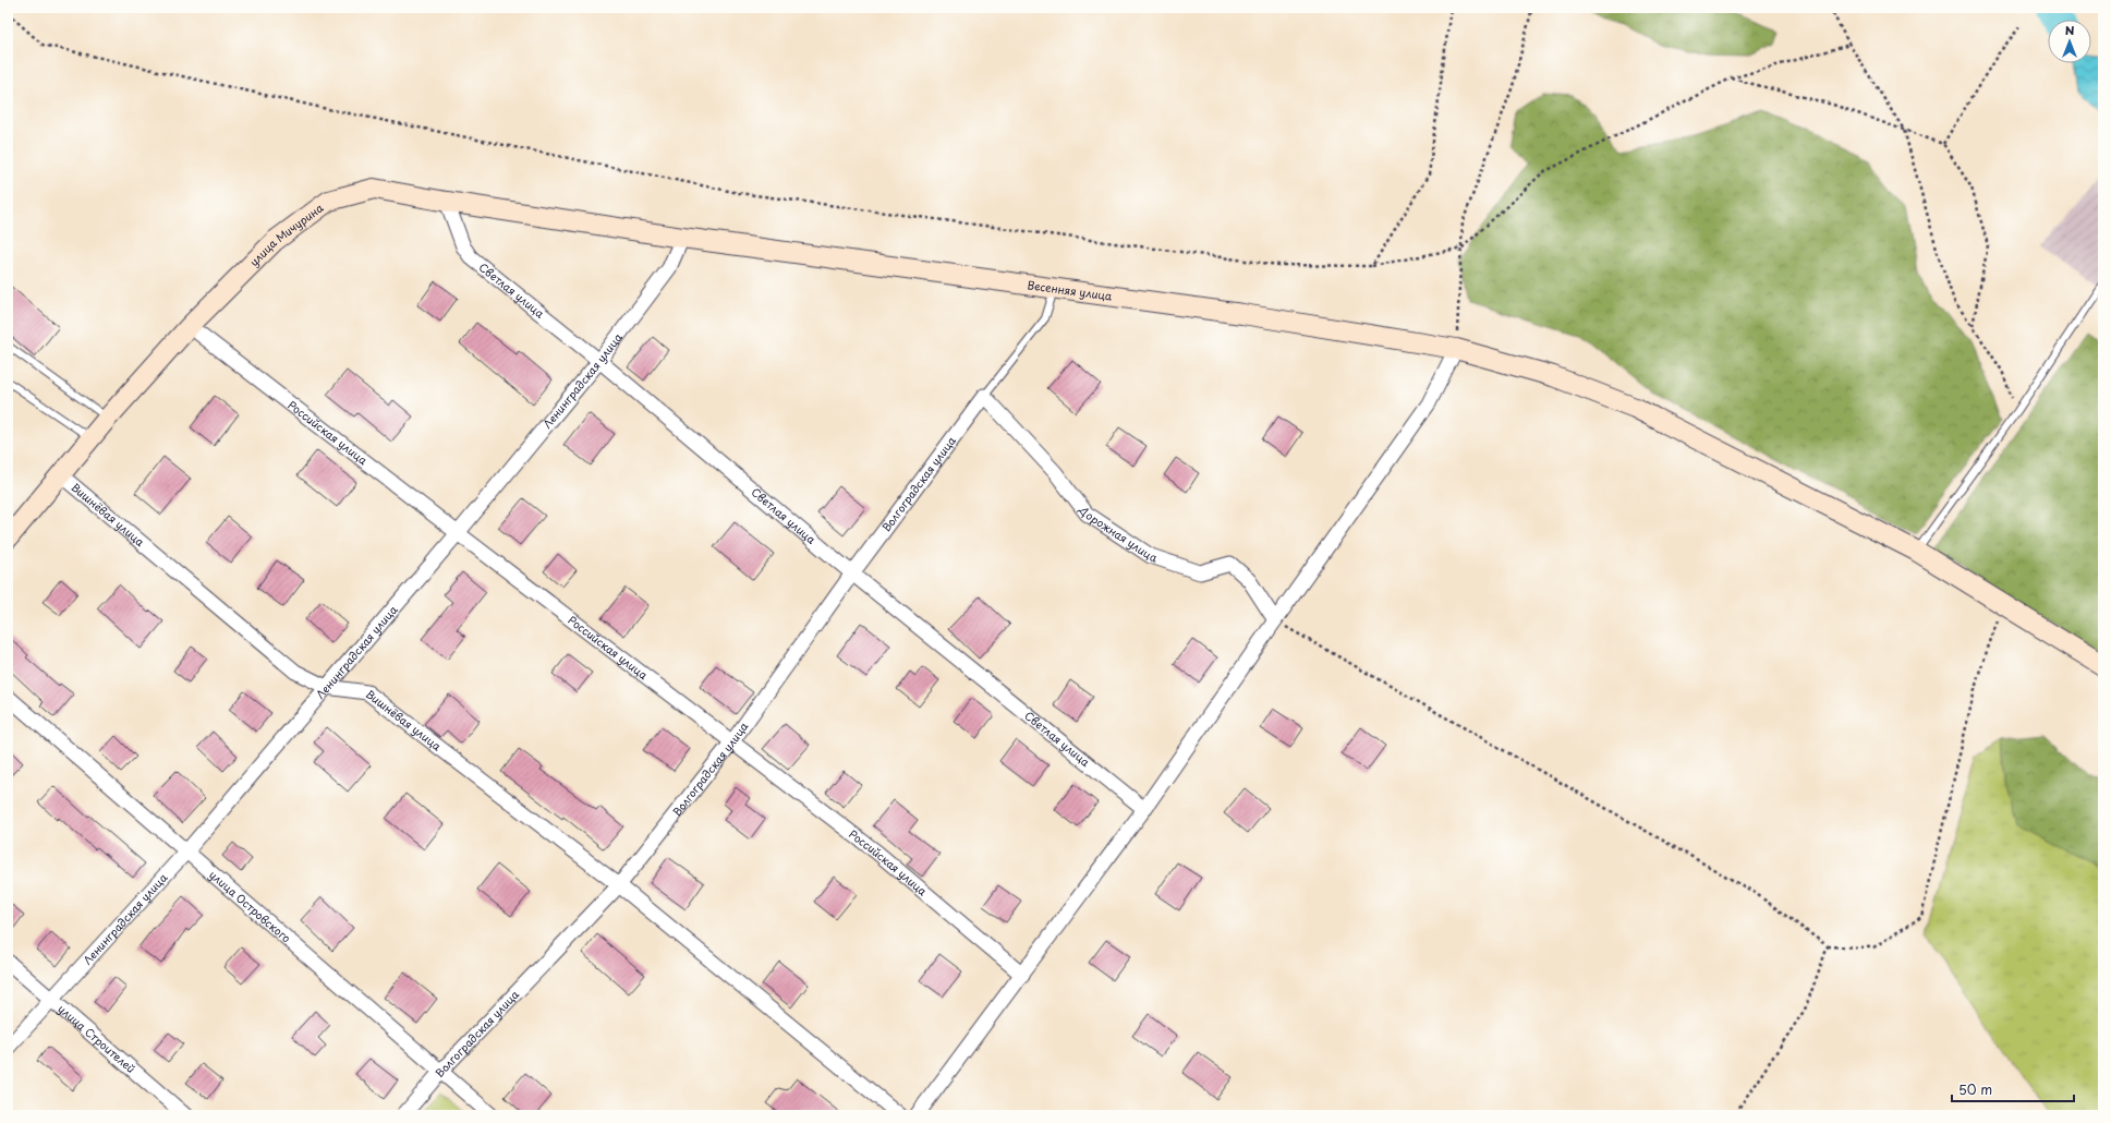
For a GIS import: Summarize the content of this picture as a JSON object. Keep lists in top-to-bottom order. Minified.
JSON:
{"streets":{"street":["улица Мичурина","Светлая улица","Весенняя улица","Ленинградская улица","Российская улица","Волгоградская улица","Вишнёвая улица","Дорожная улица","улица Островского","улица Строителей"]},"crossings":[["улица Мичурина","Светлая улица"],["улица Мичурина","Весенняя улица"],["улица Мичурина","Ленинградская улица"],["улица Мичурина","Российская улица"],["улица Мичурина","Вишнёвая улица"],["Светлая улица","Ленинградская улица"],["Светлая улица","Волгоградская улица"],["Весенняя улица","Ленинградская улица"],["Ленинградская улица","Российская улица"],["Ленинградская улица","Вишнёвая улица"],["Ленинградская улица","улица Островского"],["Ленинградская улица","улица Строителей"],["Российская улица","Волгоградская улица"],["Волгоградская улица","Вишнёвая улица"],["Волгоградская улица","Дорожная улица"],["Волгоградская улица","улица Островского"]],"scale_bar":"50 m","north":"top"}
